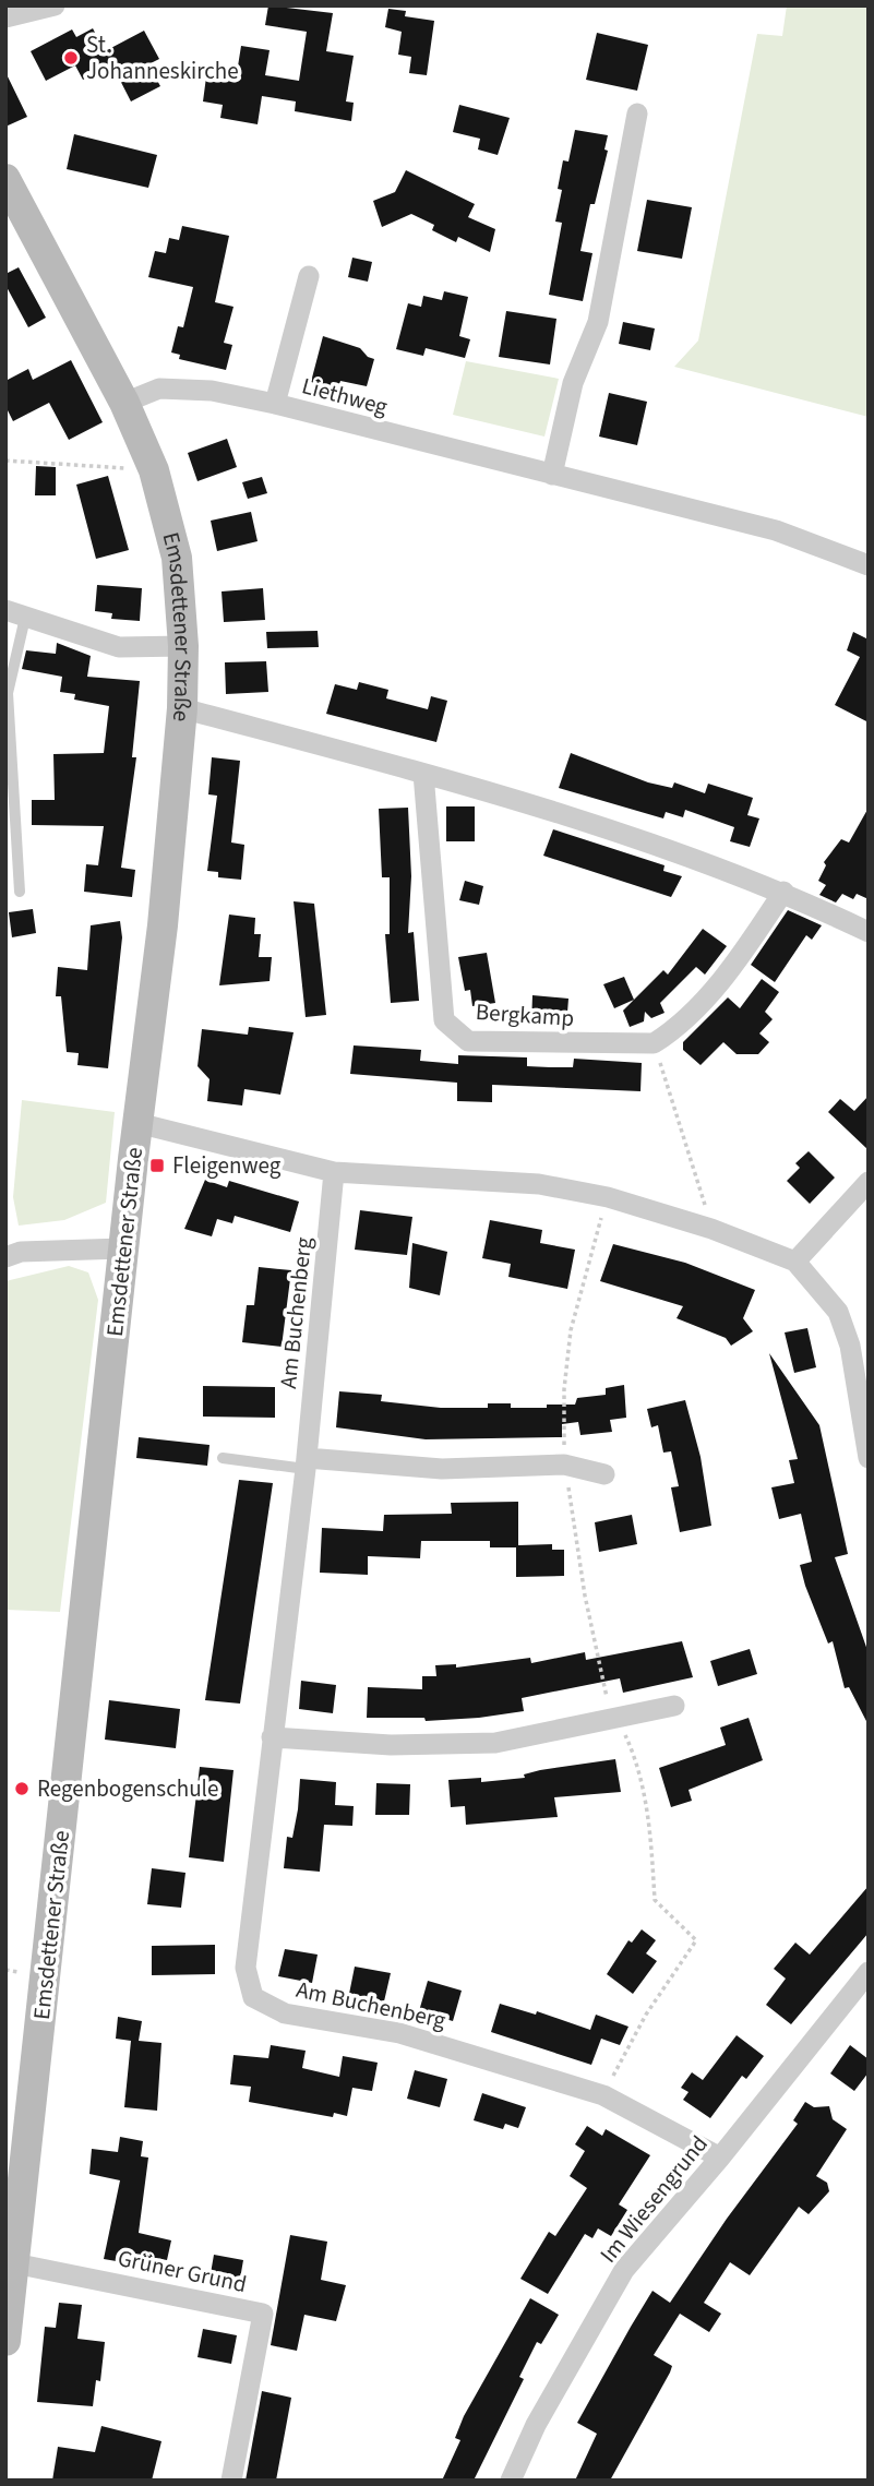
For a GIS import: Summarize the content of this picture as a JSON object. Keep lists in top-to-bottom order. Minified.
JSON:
{"streets":{"main road":["Emsdettener Straße"],"street":["Liethweg","Bergkamp","Am Buchenberg","Im Wiesengrund","Grüner Grund"]},"crossings":[["Liethweg","Emsdettener Straße"],["Emsdettener Straße","Grüner Grund"],["Am Buchenberg","Im Wiesengrund"]],"places":{"other":["St. Johanneskirche","Regenbogenschule"],"transit":["Fleigenweg"]}}
